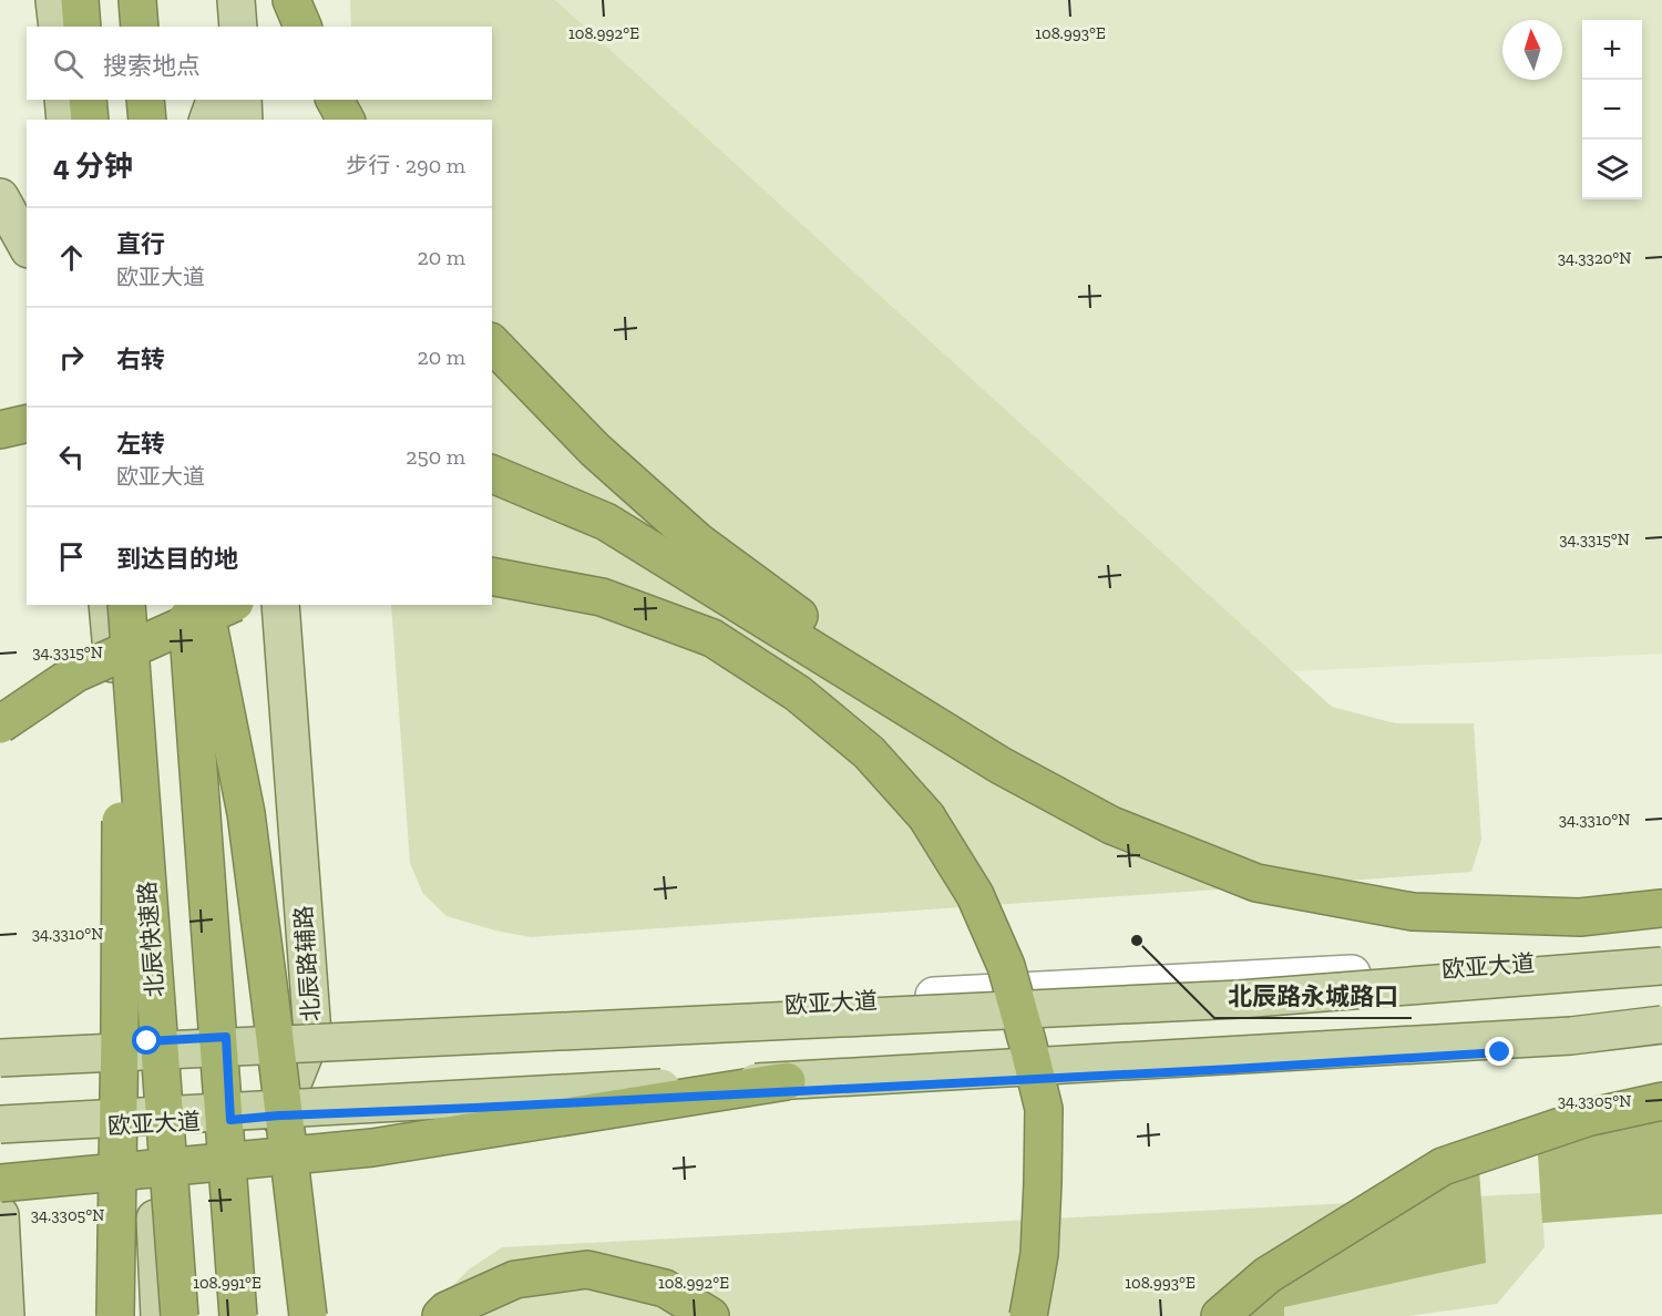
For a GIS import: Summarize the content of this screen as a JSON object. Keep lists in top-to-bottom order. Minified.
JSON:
{"streets":{"highway":["北辰快速路"],"main road":["北辰路辅路"],"street":["欧亚大道"]},"crossings":[["北辰路辅路","欧亚大道"]],"places":["北辰路永城路口"],"north":"top","page":{"map_buttons":["+","−"],"search":"搜索地点","heading":["4 分钟","步行 · 290 m"],"list":[["直行","欧亚大道","20 m"],["右转","20 m"],["左转","欧亚大道","250 m"],"到达目的地"]},"coordinates":["108.992°E","108.993°E","34.3320°N","34.3315°N","34.3310°N","34.3305°N","108.991°E"]}
